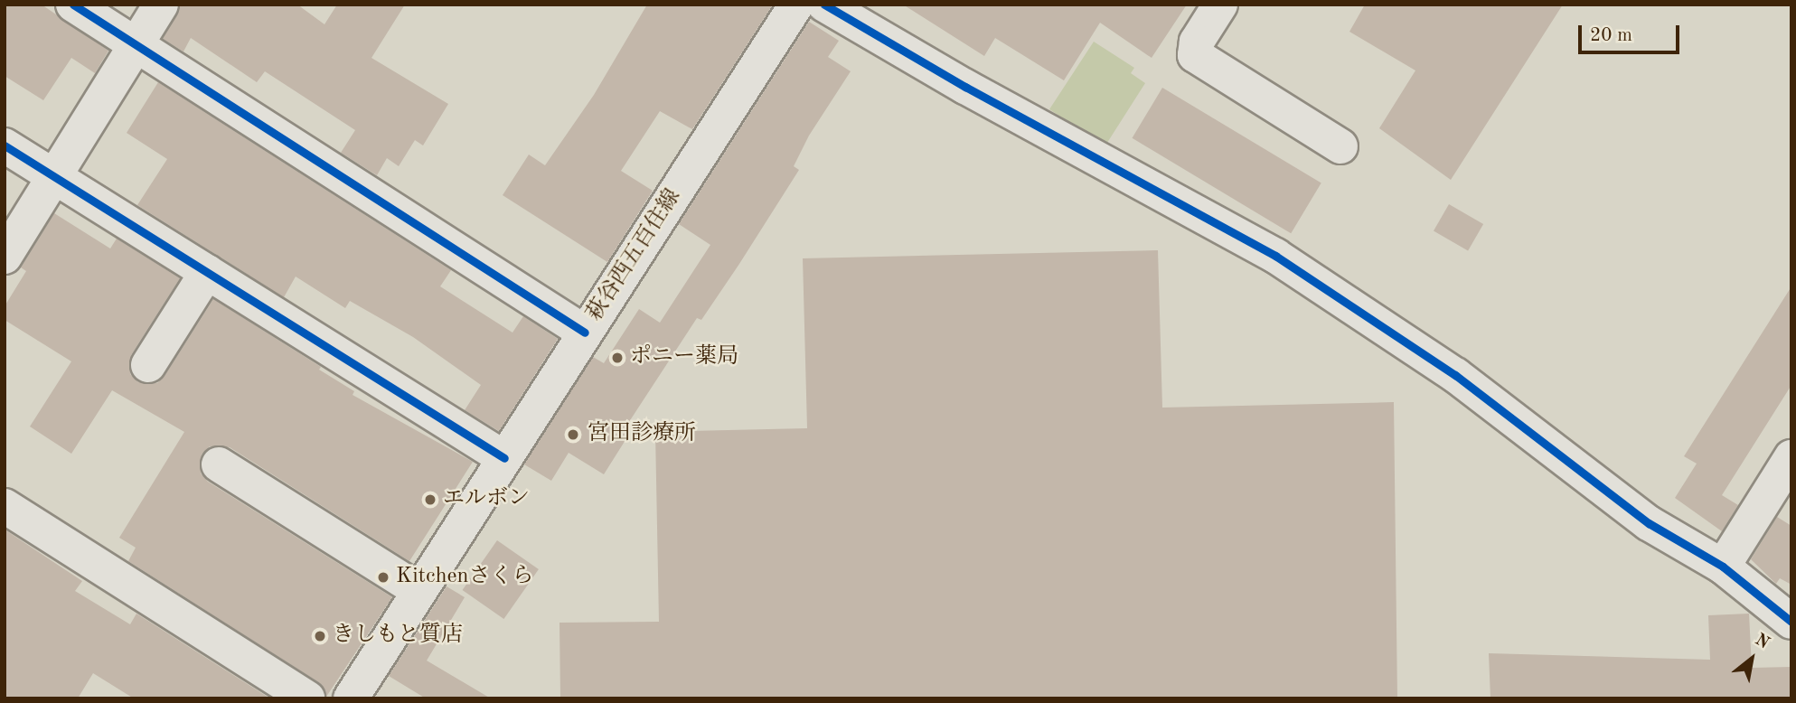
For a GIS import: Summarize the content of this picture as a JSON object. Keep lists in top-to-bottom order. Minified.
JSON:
{"streets":{"street":["萩谷西五百住線"]},"places":["ポニー薬局","宮田診療所","エルボン","Kitchenさくら","きしもと質店"],"scale_bar":"20 m","north":"top right"}
